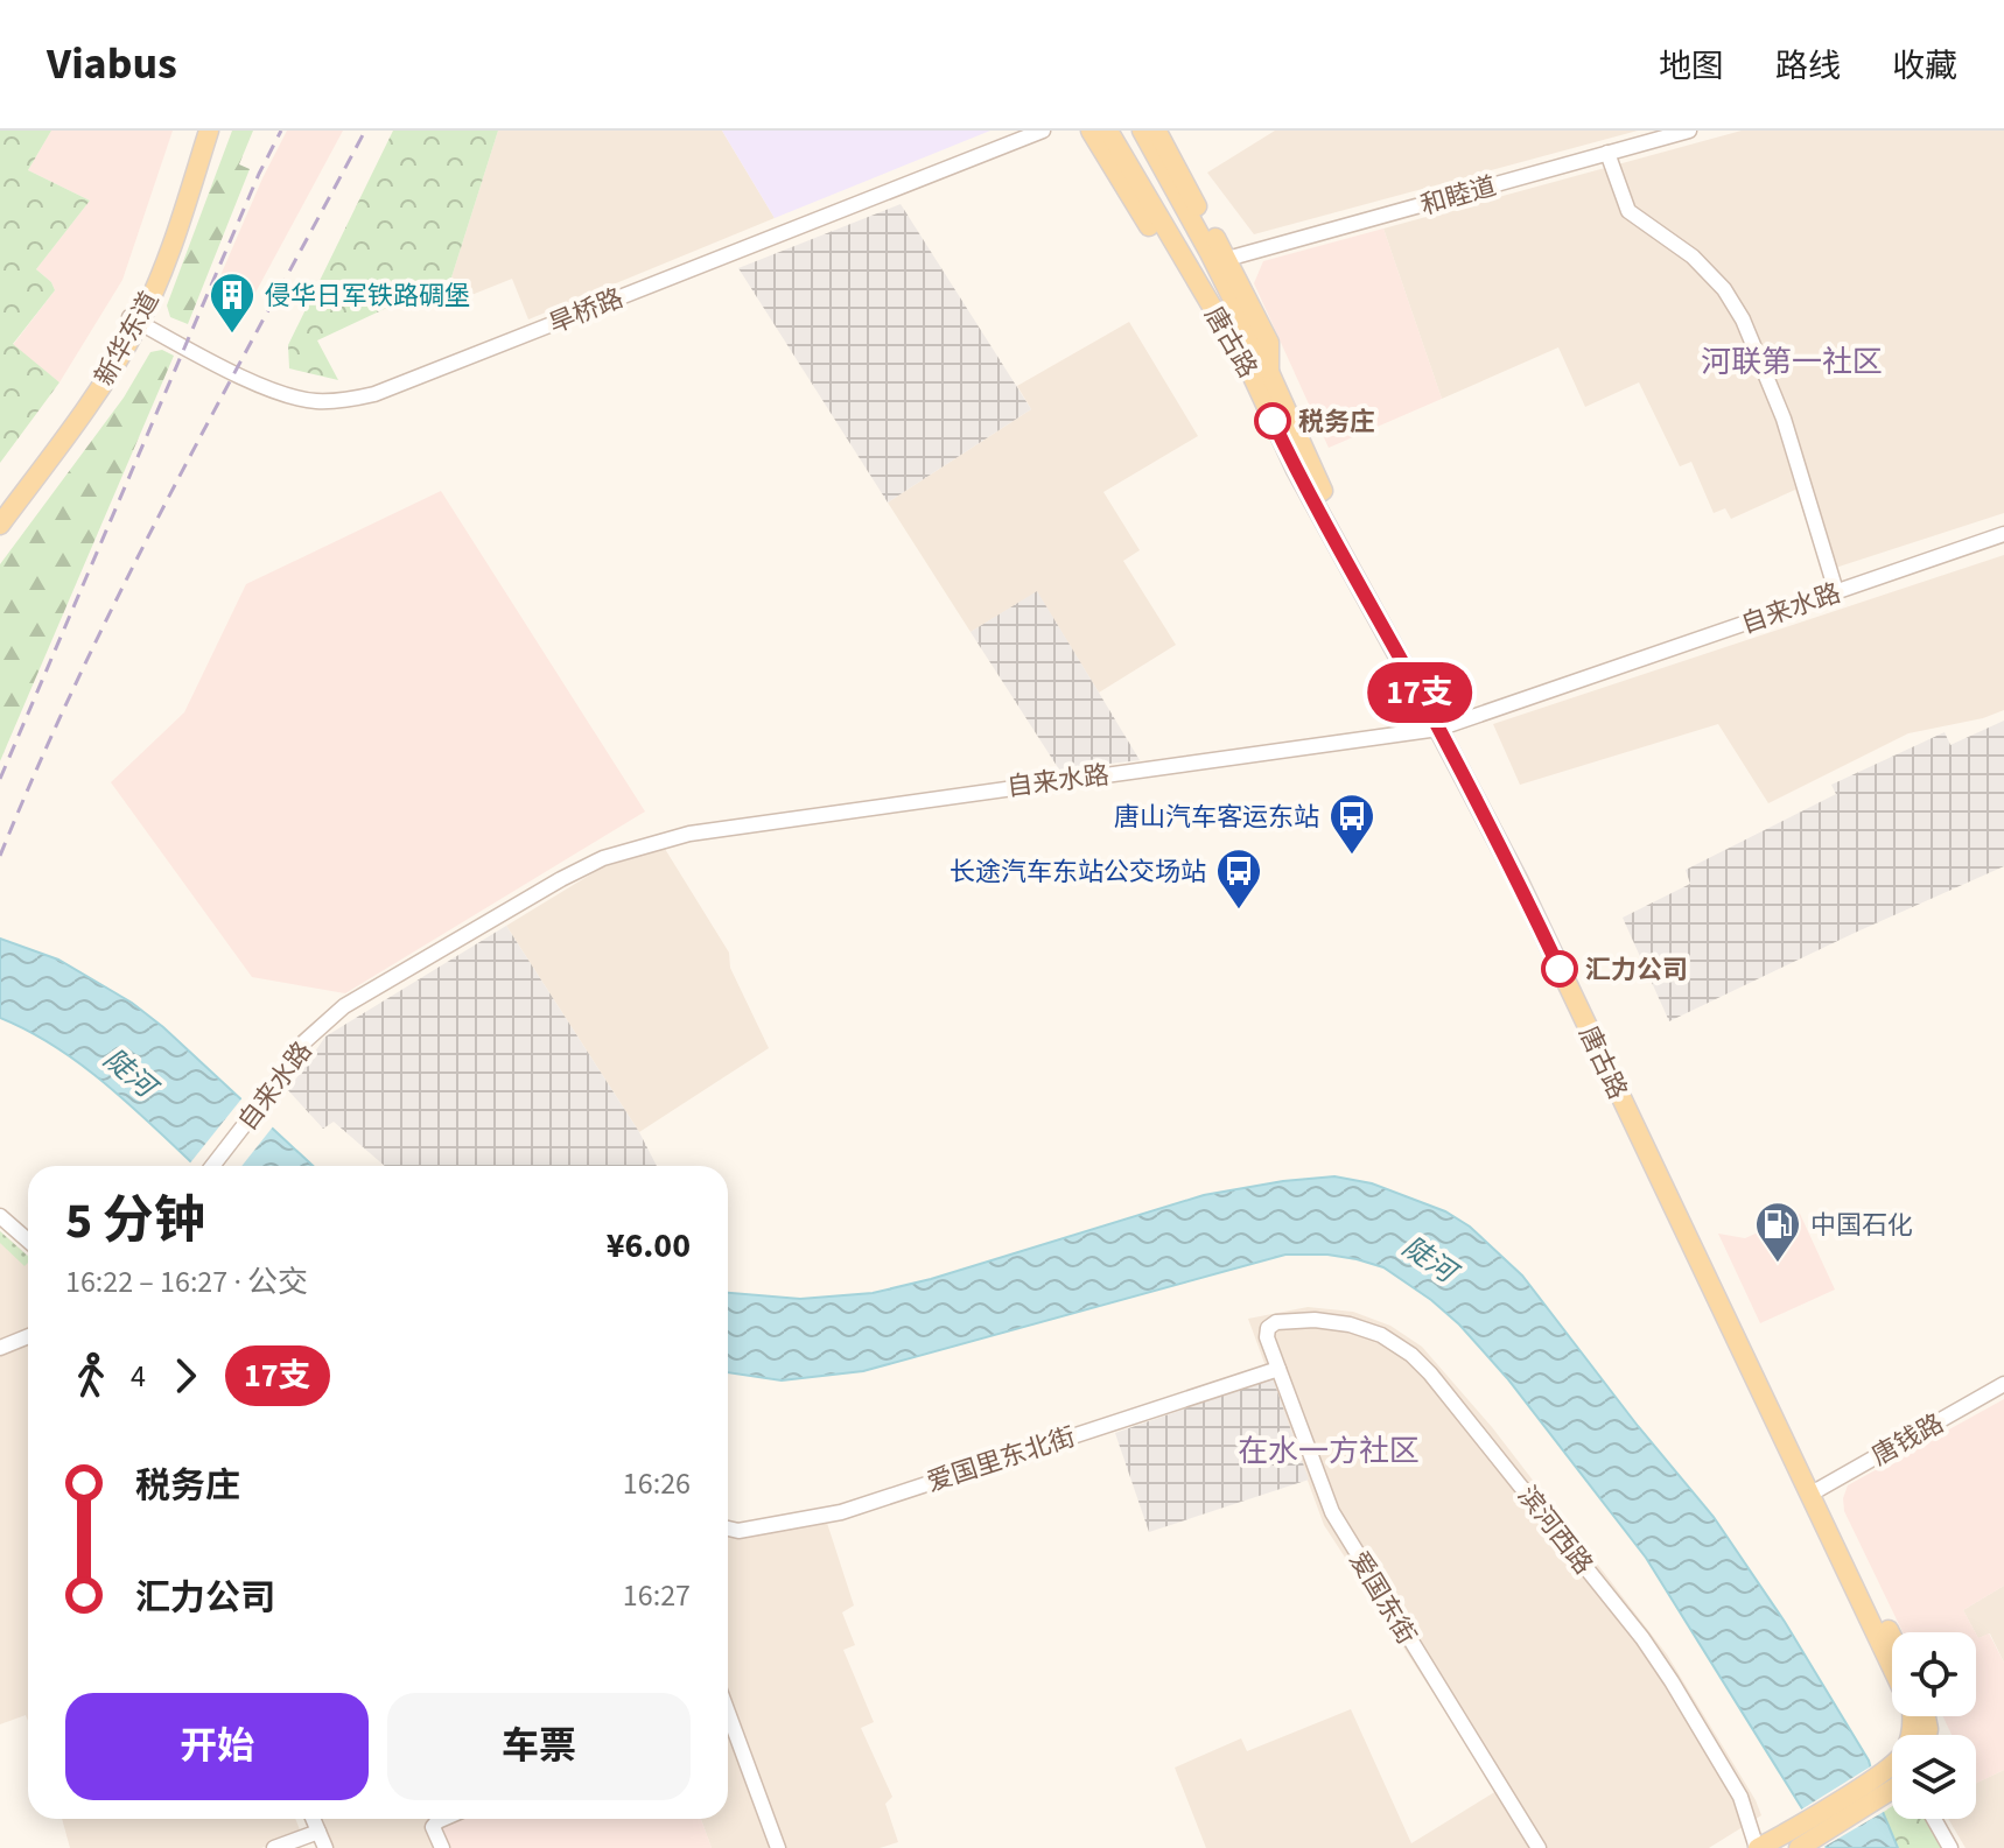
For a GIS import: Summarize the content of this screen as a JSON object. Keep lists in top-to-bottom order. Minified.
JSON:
{"streets":{"main road":["新华东道","唐古路"],"street":["和睦道","旱桥路","自来水路","唐钱路","爱国里东北街","滨河西路","爱国东街"]},"crossings":[["旱桥路","新华东道"],["唐古路","自来水路"],["唐古路","唐钱路"],["唐古路","滨河西路"],["爱国里东北街","爱国东街"],["滨河西路","爱国东街"]],"districts":["河联第一社区","在水一方社区"],"water":["陡河"],"places":{"building":["侵华日军铁路碉堡"],"other":["税务庄","汇力公司"],"bus stop":["唐山汽车客运东站","长途汽车东站公交场站"],"fuel station":["中国石化"]},"lines":["bus line 17支"],"page":{"header":"Viabus","nav":["地图","路线","收藏"],"on_map":"17支","heading":["5 分钟","16:22 – 16:27 · 公交","¥6.00"],"legs":["4","17支"],"list":[{"name":"税务庄","value":"16:26"},{"name":"汇力公司","value":"16:27"}],"buttons":["开始","车票"]}}
